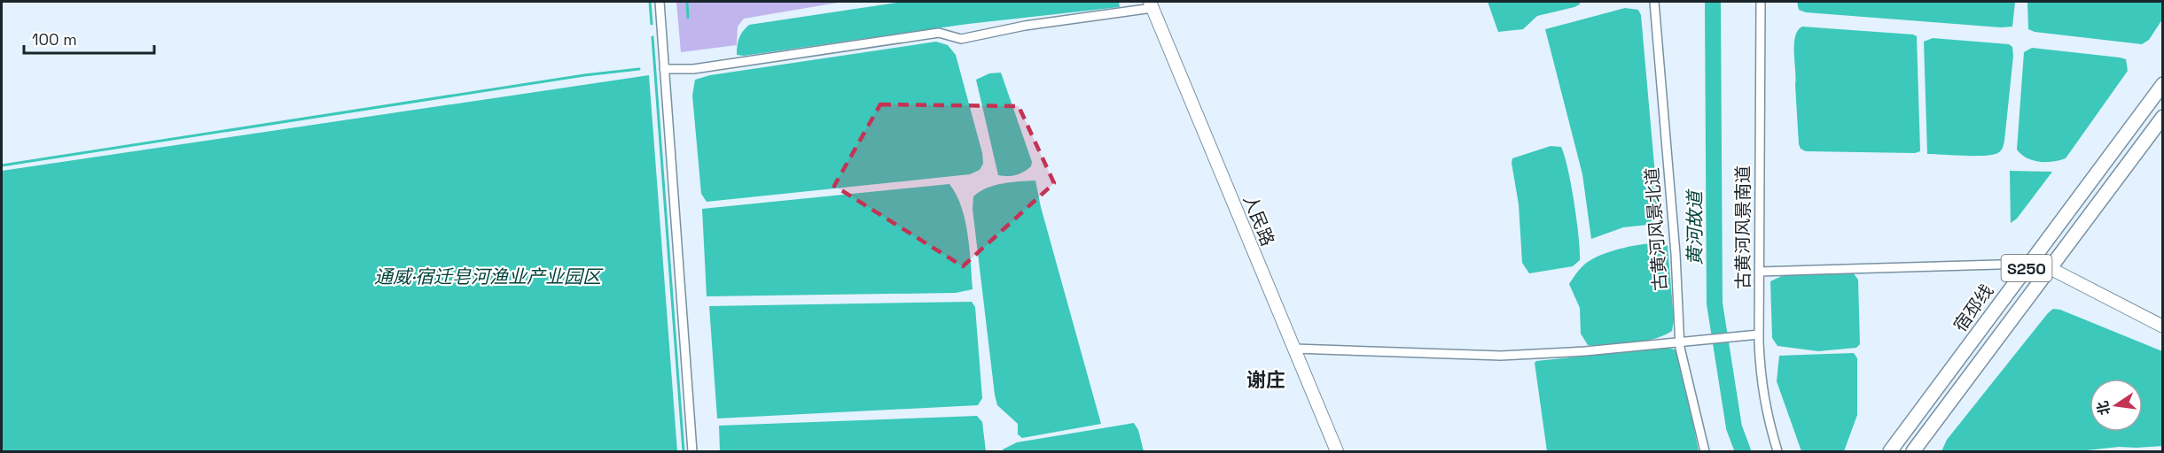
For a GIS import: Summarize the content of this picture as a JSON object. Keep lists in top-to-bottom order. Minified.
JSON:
{"streets":{"main road":["S250","宿邳线"],"street":["人民路","古黄河风景南道","古黄河风景北道"]},"districts":["谢庄"],"water":["黄河故道","通威·宿迁皂河渔业产业园区"],"scale_bar":"100 m","north":"left"}
